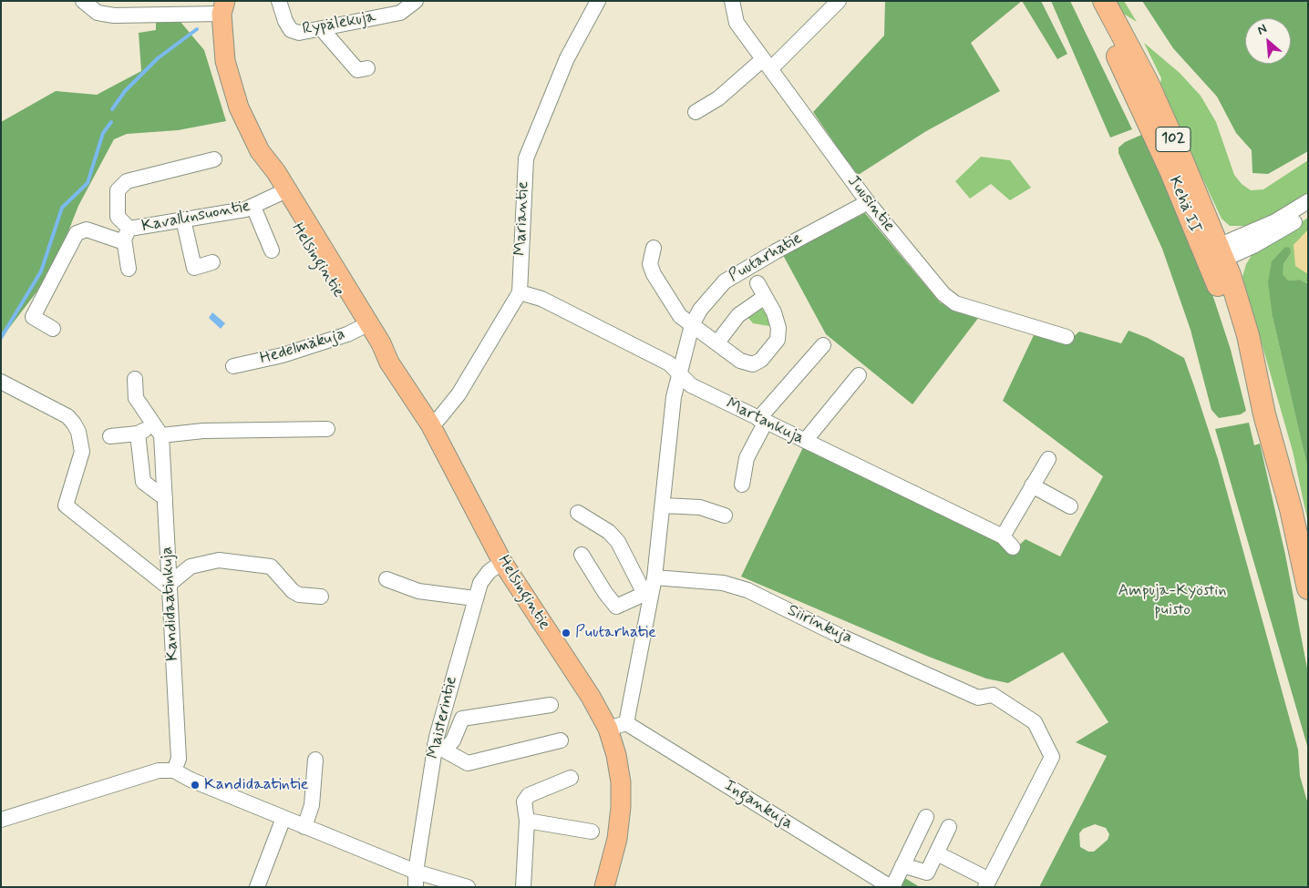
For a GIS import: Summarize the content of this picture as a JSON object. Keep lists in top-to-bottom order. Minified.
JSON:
{"streets":{"highway":["102","Kehä II"],"main road":["Helsingintie"],"street":["Rypälekuja","Juusintie","Kavallinsuontie","Mariantie","Puutarhatie","Hedelmäkuja","Martankuja","Kandidaatinkuja","Siirinkuja","Maisterintie","Ingankuja"]},"crossings":[["Juusintie","Puutarhatie"],["Kavallinsuontie","Helsingintie"],["Mariantie","Helsingintie"],["Mariantie","Martankuja"],["Puutarhatie","Martankuja"],["Puutarhatie","Siirinkuja"],["Puutarhatie","Ingankuja"],["Helsingintie","Hedelmäkuja"],["Helsingintie","Maisterintie"]],"parks":["Ampuja-Kyöstin puisto"],"places":["Puutarhatie","Kandidaatintie"],"north":"top left"}
